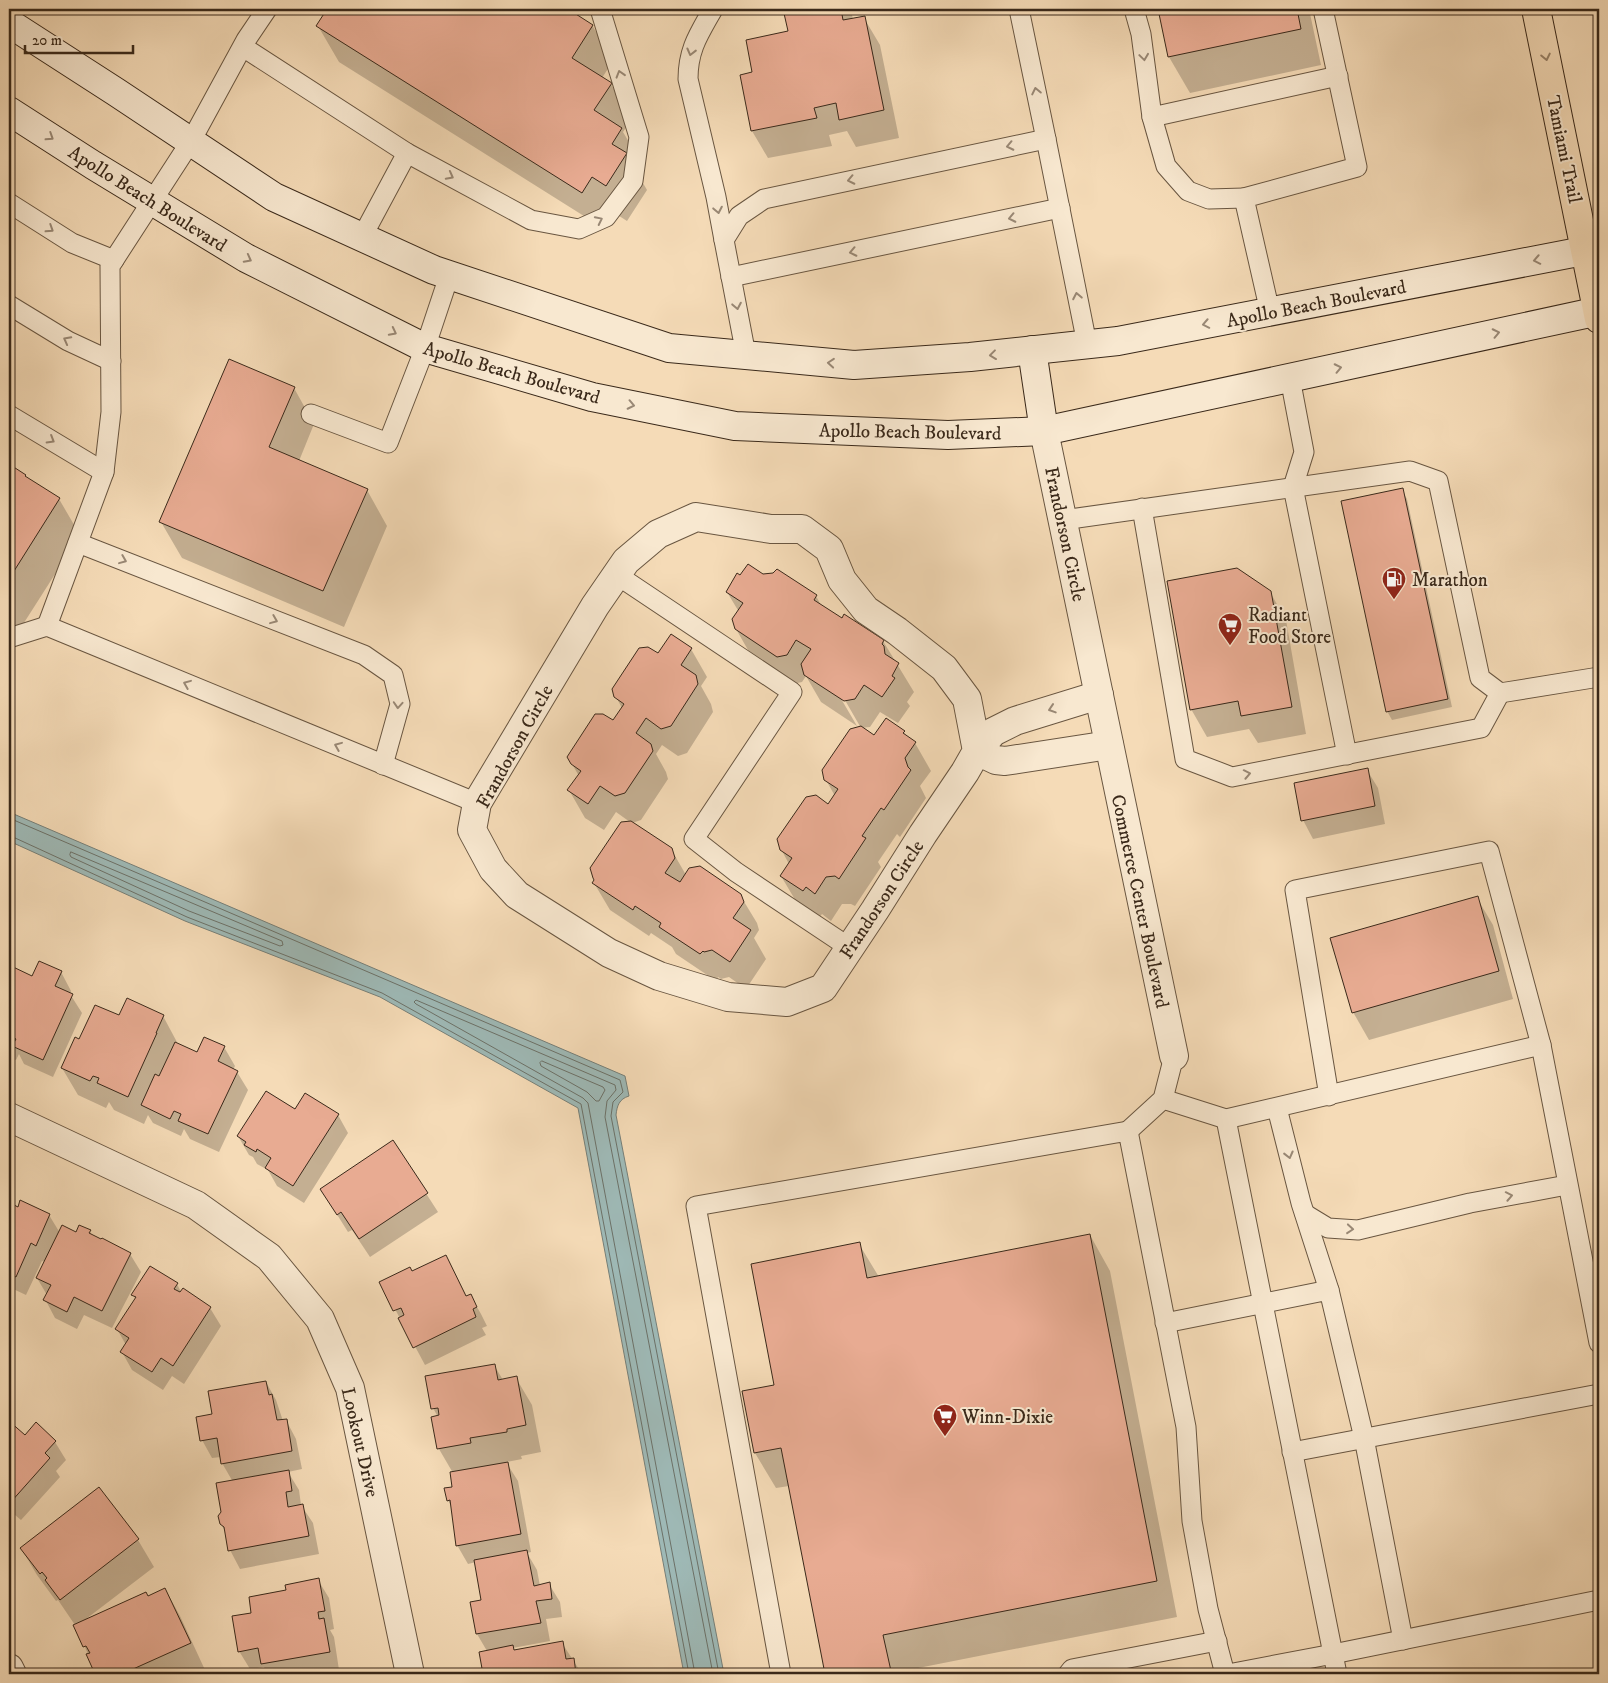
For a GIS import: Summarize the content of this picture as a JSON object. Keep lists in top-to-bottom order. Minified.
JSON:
{"streets":{"main road":["Tamiami Trail","Apollo Beach Boulevard","Frandorson Circle","Commerce Center Boulevard","Lookout Drive"]},"crossings":[["Tamiami Trail","Apollo Beach Boulevard"],["Apollo Beach Boulevard","Frandorson Circle"],["Frandorson Circle","Commerce Center Boulevard"]],"one_way":["Tamiami Trail"],"places":{"fuel station":["Marathon"],"supermarket":["Radiant Food Store","Winn-Dixie"]},"scale_bar":"20 m"}
